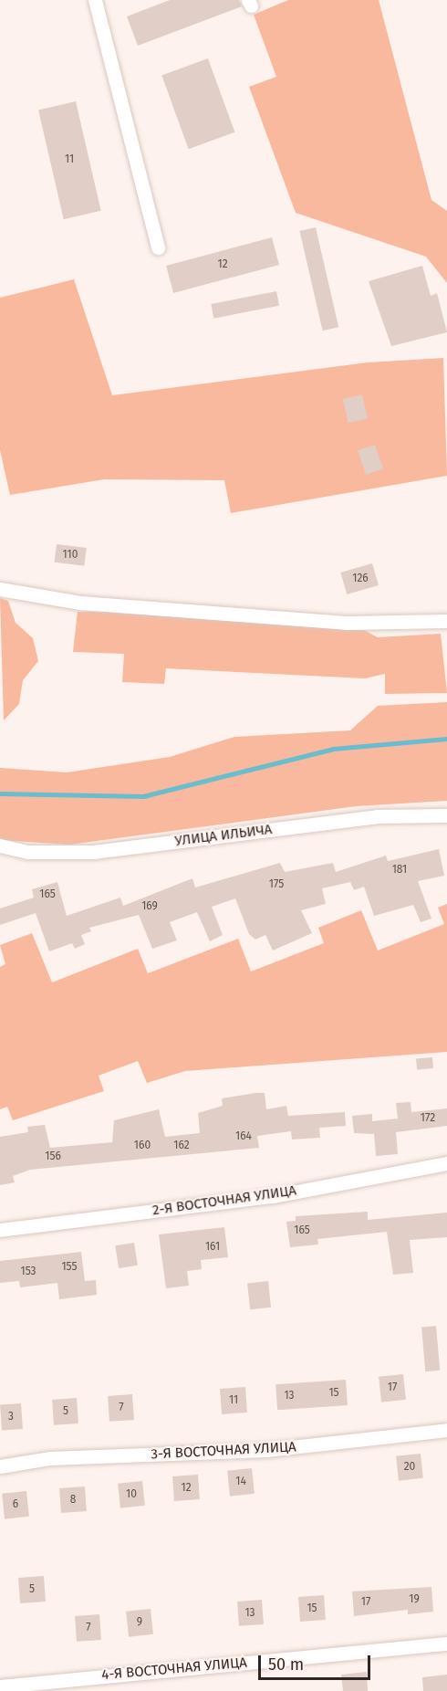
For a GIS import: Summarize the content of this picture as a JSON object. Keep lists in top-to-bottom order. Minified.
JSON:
{"streets":{"street":["УЛИЦА ИЛЬИЧА","2-Я ВОСТОЧНАЯ УЛИЦА","3-Я ВОСТОЧНАЯ УЛИЦА","4-Я ВОСТОЧНАЯ УЛИЦА"]},"house_numbers":["11","12","110","126","181","175","165","169","172","164","160","162","156","165","161","155","153","17","15","13","11","7","5","3","20","14","12","10","8","6","5","19","17","15","13","9","7"],"scale_bar":"50 m"}
